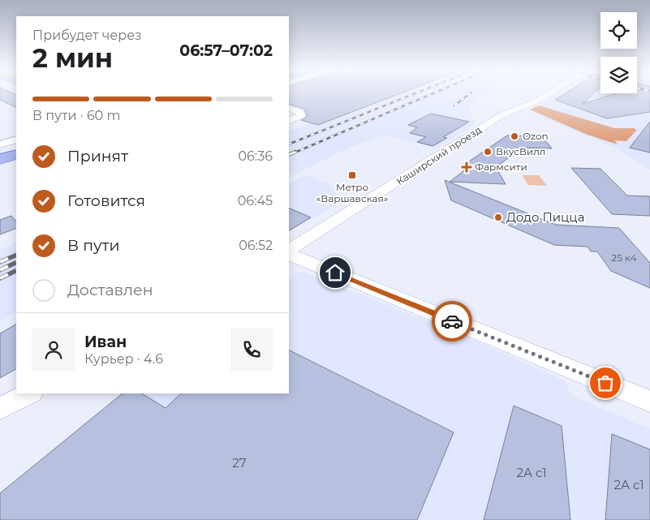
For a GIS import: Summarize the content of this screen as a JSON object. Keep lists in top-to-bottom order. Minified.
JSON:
{"streets":{"street":["Каширский проезд"]},"places":{"other":["Ozon","ВкусВилл","Додо Пицца"],"health":["Фармсити"],"transit":["Метро «Варшавская»"]},"house_numbers":["25 к4","27","2А с1","2А с1"],"page":{"heading":["2 мин","Прибудет через","06:57–07:02"],"panel":["Иван","Курьер · 4.6"],"bar":"В пути · 60 m","list":[["Принят","06:36"],["Готовится","06:45"],["В пути","06:52"],"Доставлен"]}}
